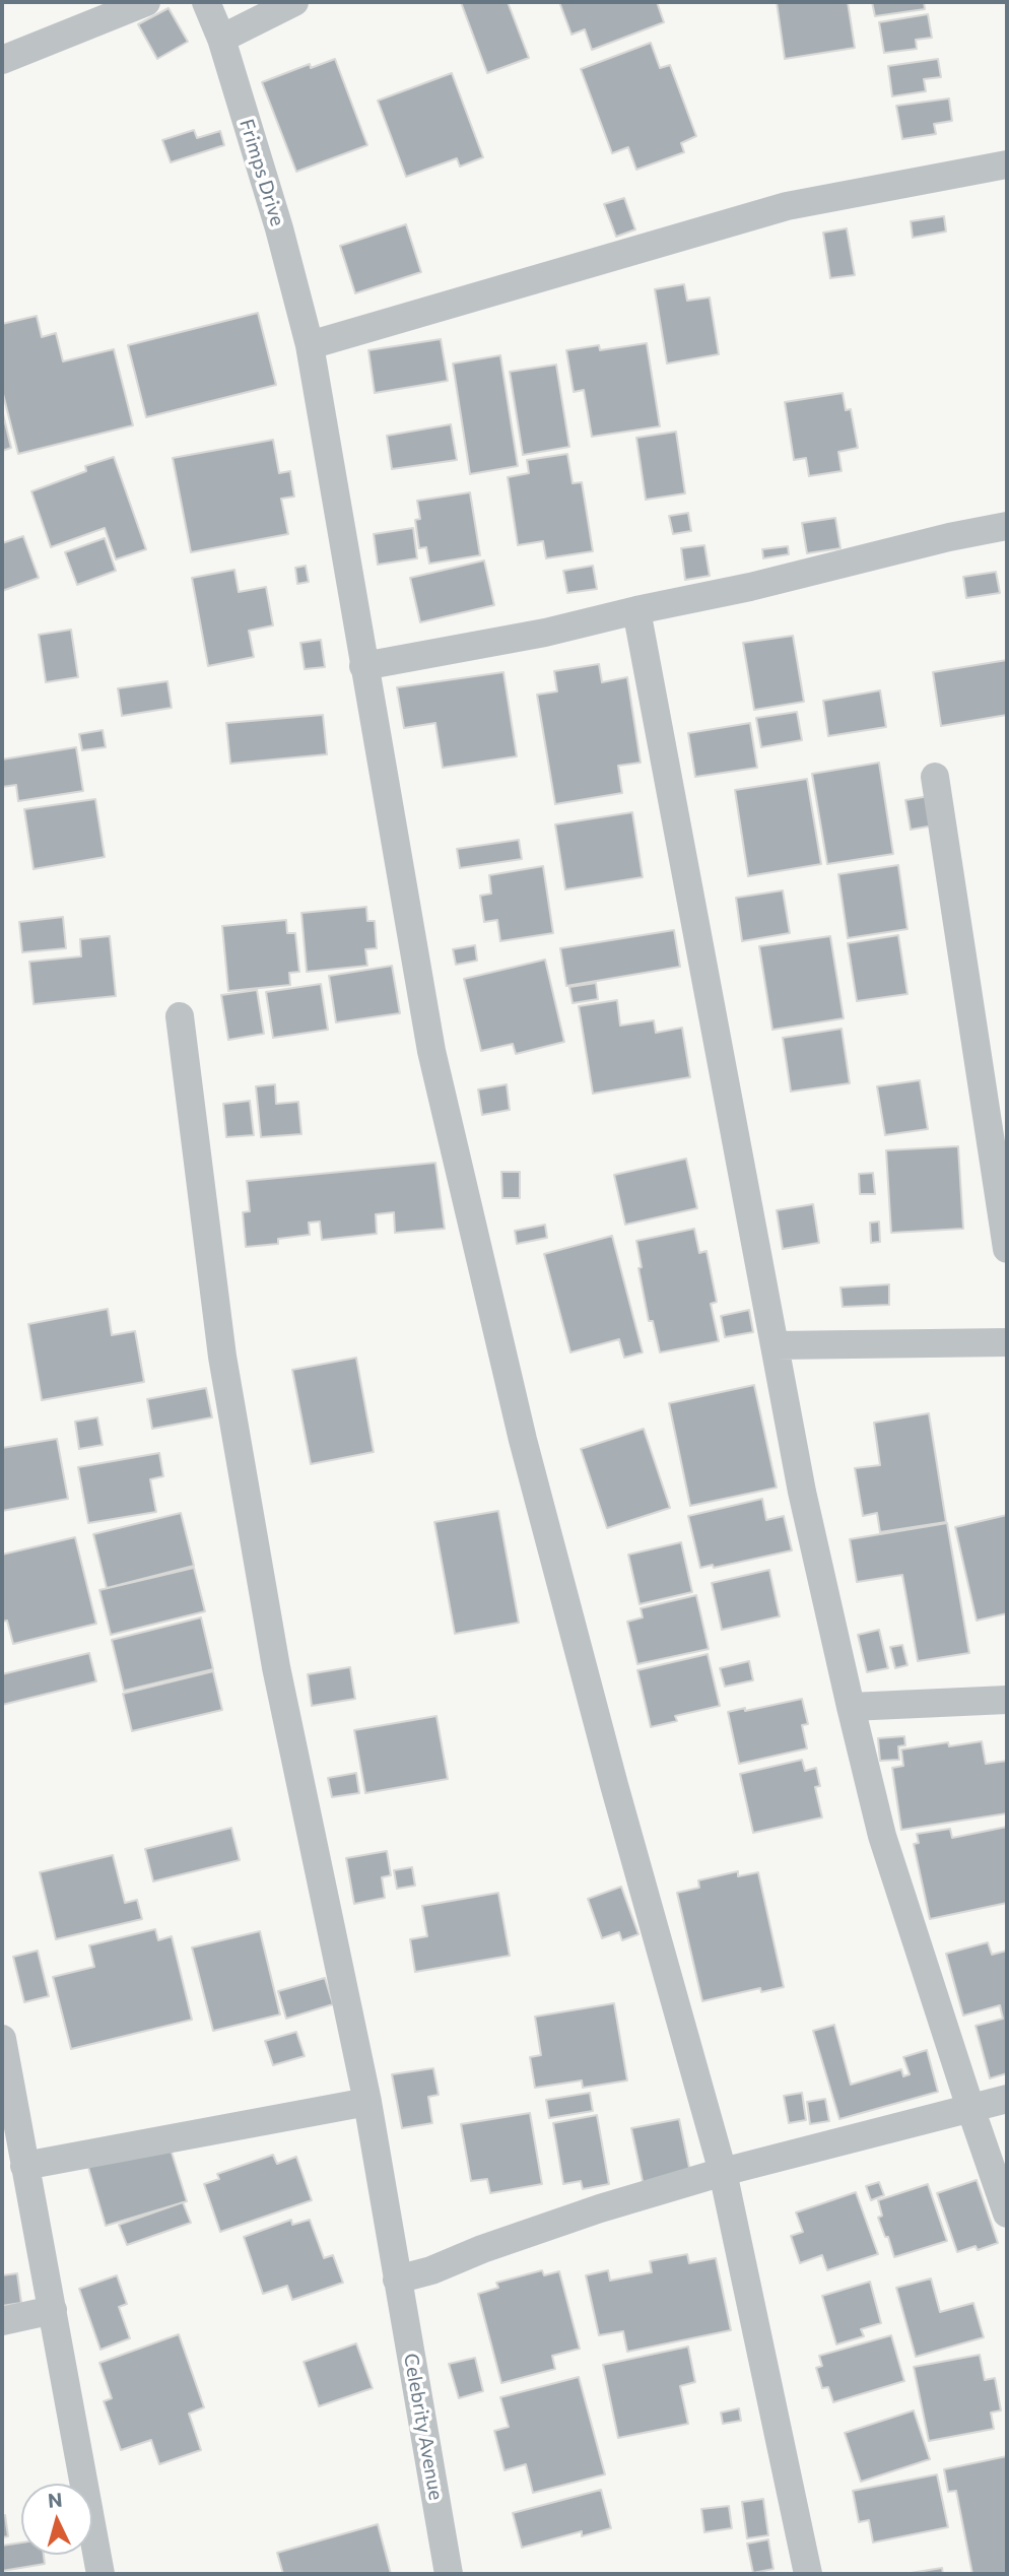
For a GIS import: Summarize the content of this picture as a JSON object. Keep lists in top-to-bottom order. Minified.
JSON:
{"streets":{"street":["Frimps Drive","Celebrity Avenue"]},"north":"top"}
